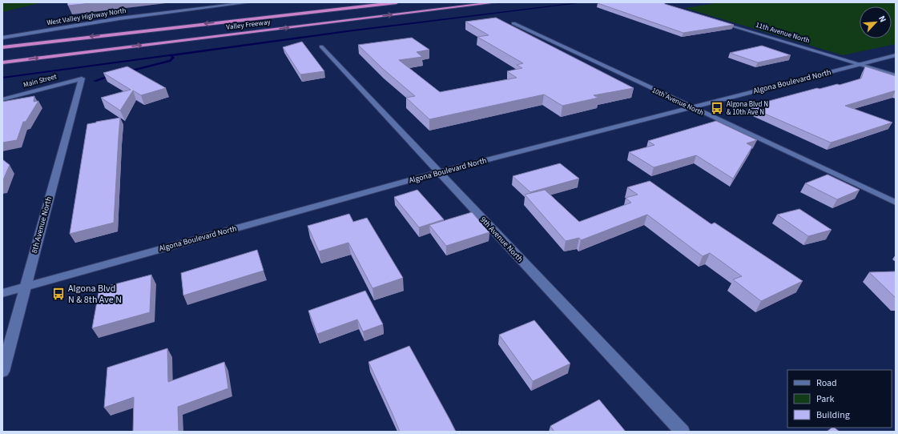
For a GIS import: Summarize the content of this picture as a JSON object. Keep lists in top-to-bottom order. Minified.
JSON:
{"streets":{"highway":["Valley Freeway"],"street":["West Valley Highway North","11th Avenue North","Main Street","Algona Boulevard North","10th Avenue North","8th Avenue North","9th Avenue North"]},"crossings":[["11th Avenue North","Algona Boulevard North"],["Main Street","8th Avenue North"],["Algona Boulevard North","10th Avenue North"],["Algona Boulevard North","8th Avenue North"],["Algona Boulevard North","9th Avenue North"]],"places":{"bus stop":["Algona Blvd N & 10th Ave N","Algona Blvd N & 8th Ave N"]},"legend":["Road","Park","Building"],"north":"top right"}
